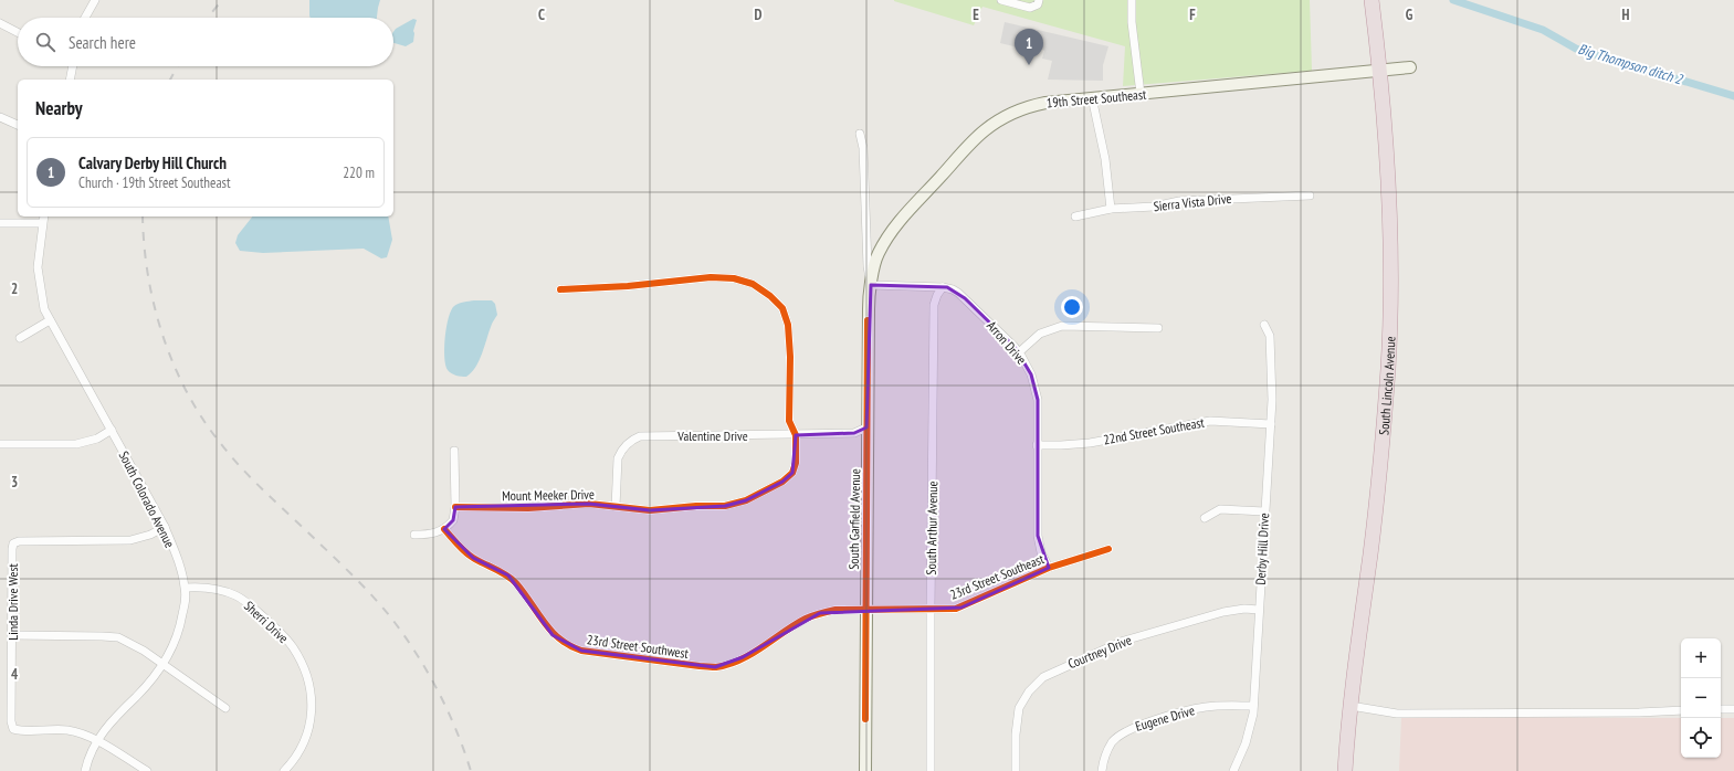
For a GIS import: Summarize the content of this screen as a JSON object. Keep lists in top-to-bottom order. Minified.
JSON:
{"streets":{"highway":["South Lincoln Avenue"],"street":["19th Street Southeast","Sierra Vista Drive","Arron Drive","22nd Street Southeast","Valentine Drive","Mount Meeker Drive","South Colorado Avenue","South Garfield Avenue","South Arthur Avenue","Derby Hill Drive","23rd Street Southeast","Linda Drive West","Sherri Drive","23rd Street Southwest","Courtney Drive","Eugene Drive"]},"crossings":[["19th Street Southeast","Arron Drive"],["19th Street Southeast","South Lincoln Avenue"],["19th Street Southeast","South Garfield Avenue"],["Arron Drive","22nd Street Southeast"],["Arron Drive","South Garfield Avenue"],["Arron Drive","South Arthur Avenue"],["Arron Drive","23rd Street Southeast"],["22nd Street Southeast","Derby Hill Drive"],["Valentine Drive","Mount Meeker Drive"],["Valentine Drive","South Garfield Avenue"],["South Colorado Avenue","Linda Drive West"],["South Colorado Avenue","Sherri Drive"],["South Garfield Avenue","23rd Street Southeast"],["South Garfield Avenue","23rd Street Southwest"],["South Arthur Avenue","23rd Street Southeast"],["Derby Hill Drive","Courtney Drive"],["Derby Hill Drive","Eugene Drive"],["23rd Street Southeast","23rd Street Southwest"]],"water":["Big Thompson ditch 2"],"page":{"search":"Search here","pins":"1","heading":"Nearby","list":[{"mark":"1","name":"Calvary Derby Hill Church","note":"Church · 19th Street Southeast","value":"220 m"}],"map_buttons":["+","−"]},"grid":{"columns":["C","D","E","F","G","H"],"rows":["2","3","4"]}}
